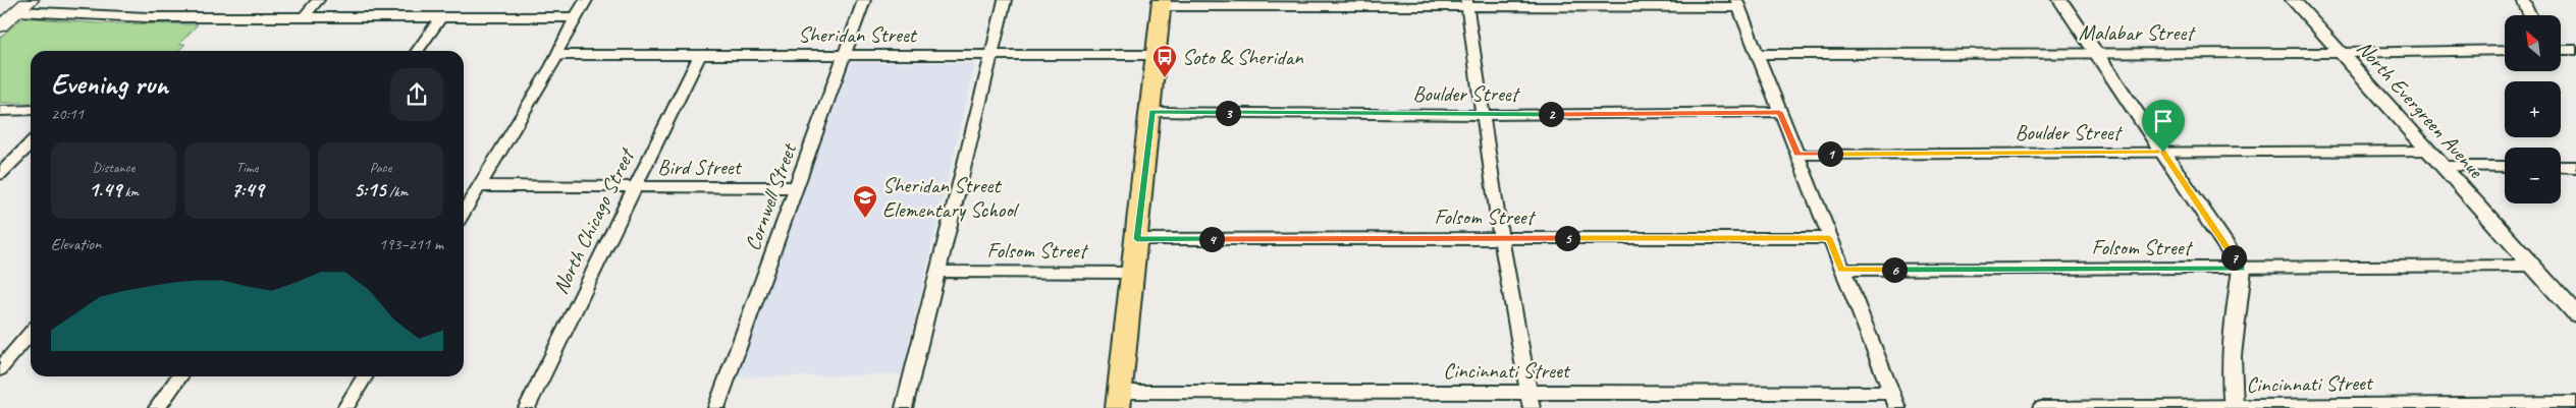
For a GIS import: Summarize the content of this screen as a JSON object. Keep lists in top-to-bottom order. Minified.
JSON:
{"streets":{"street":["Malabar Street","Sheridan Street","Boulder Street","North Evergreen Avenue","Bird Street","Cornwell Street","Folsom Street","North Chicago Street","Cincinnati Street"]},"crossings":[["Malabar Street","North Evergreen Avenue"],["Sheridan Street","Cornwell Street"],["Sheridan Street","North Chicago Street"],["Boulder Street","North Evergreen Avenue"],["North Evergreen Avenue","Folsom Street"],["Bird Street","Cornwell Street"],["Bird Street","North Chicago Street"]],"places":{"bus stop":["Soto & Sheridan"],"school or university":["Sheridan Street Elementary School"]},"north":"top left","page":{"map_buttons":["+","−"],"heading":["Evening run","20:11"],"pins":["3","2","1","5","4","7","6"],"stats":[["Distance","1.49 km"],["Time","7:49"],["Pace","5:15 /km"]],"chart":["Elevation","193–211 m"]}}
